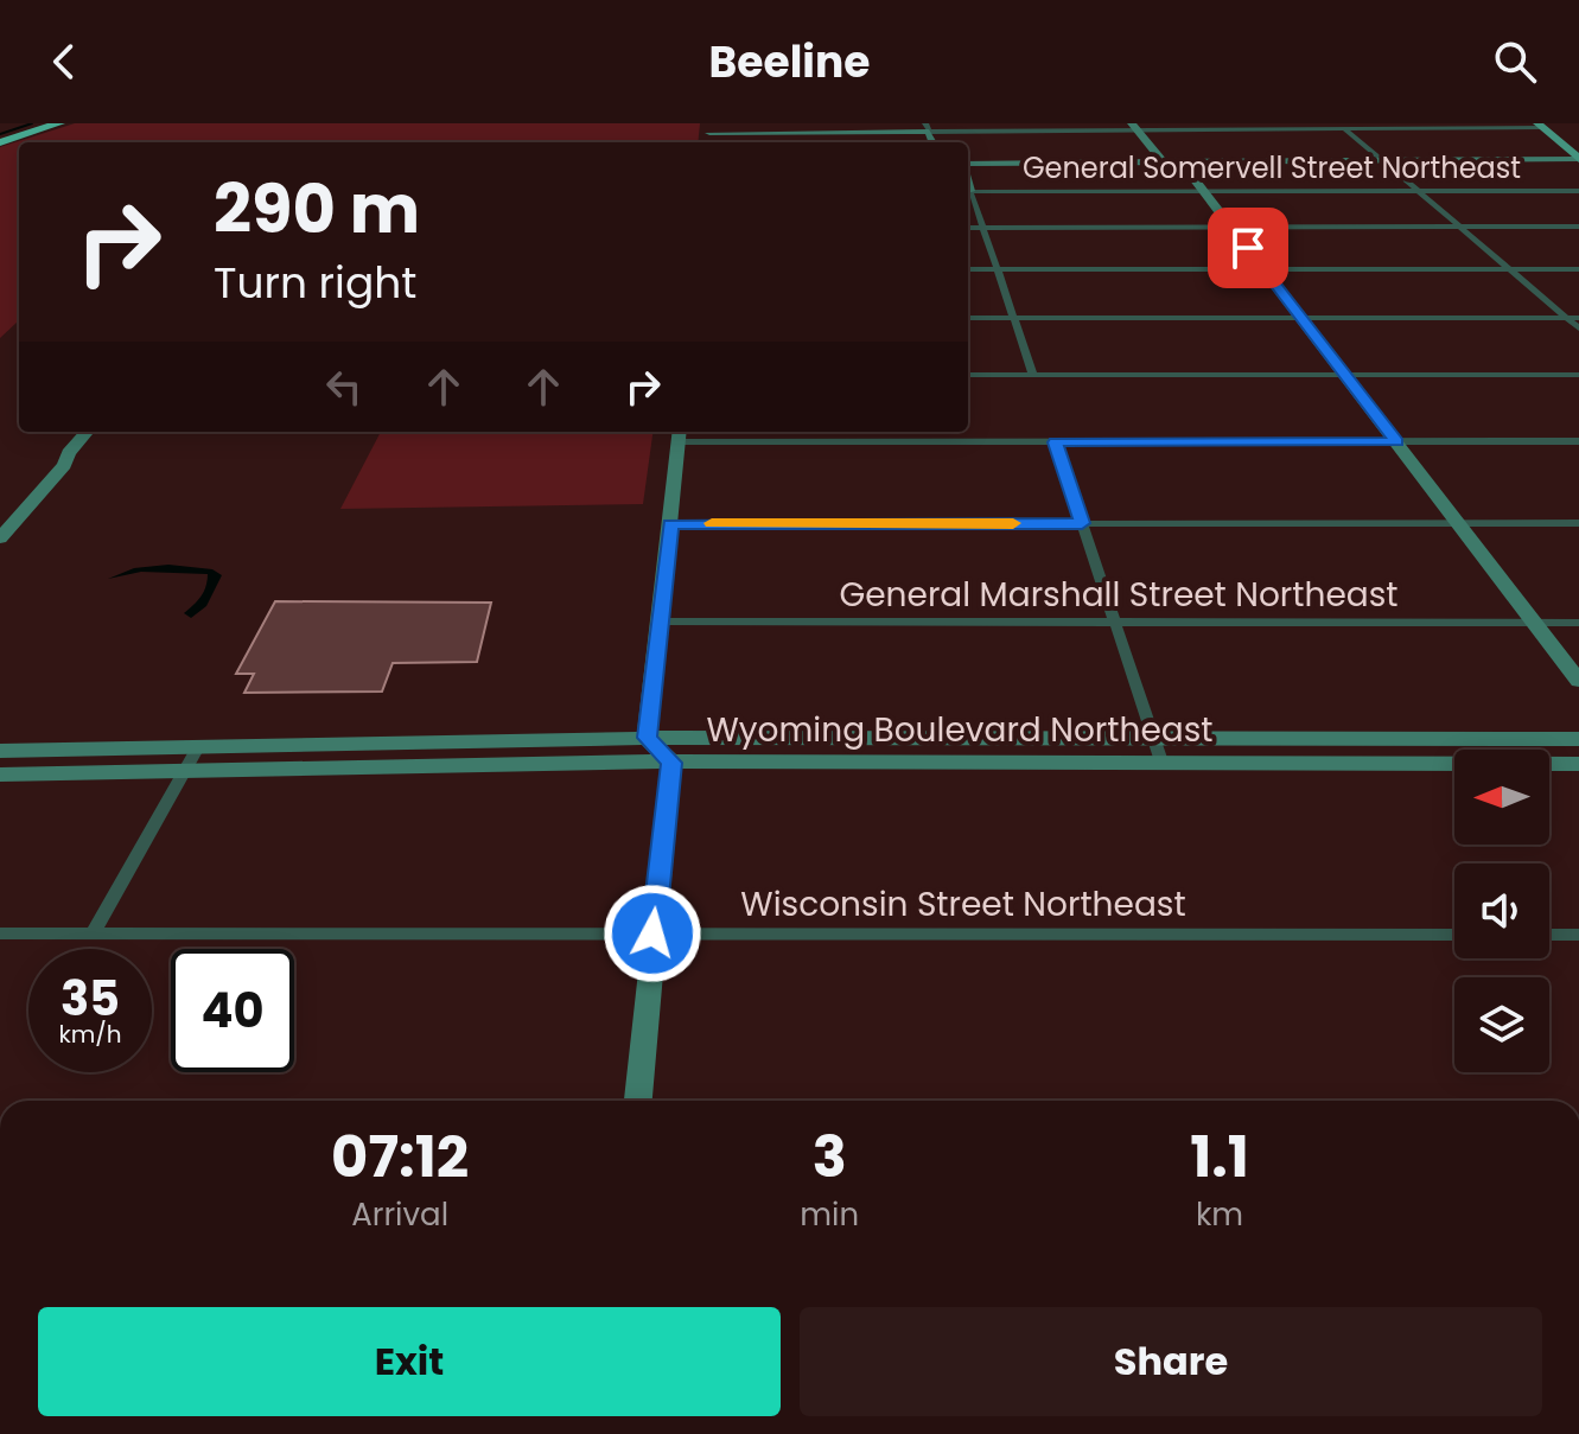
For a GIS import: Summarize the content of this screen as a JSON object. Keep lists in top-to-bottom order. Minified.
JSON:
{"streets":{"street":["General Somervell Street Northeast","General Marshall Street Northeast","Wyoming Boulevard Northeast","Wisconsin Street Northeast"]},"north":"left","page":{"header":"Beeline","turn":["290 m","Turn right"],"speed":"35 km/h","limit":"40","eta":["07:12","Arrival","3","min","1.1","km"],"buttons":["Exit","Share"]}}
